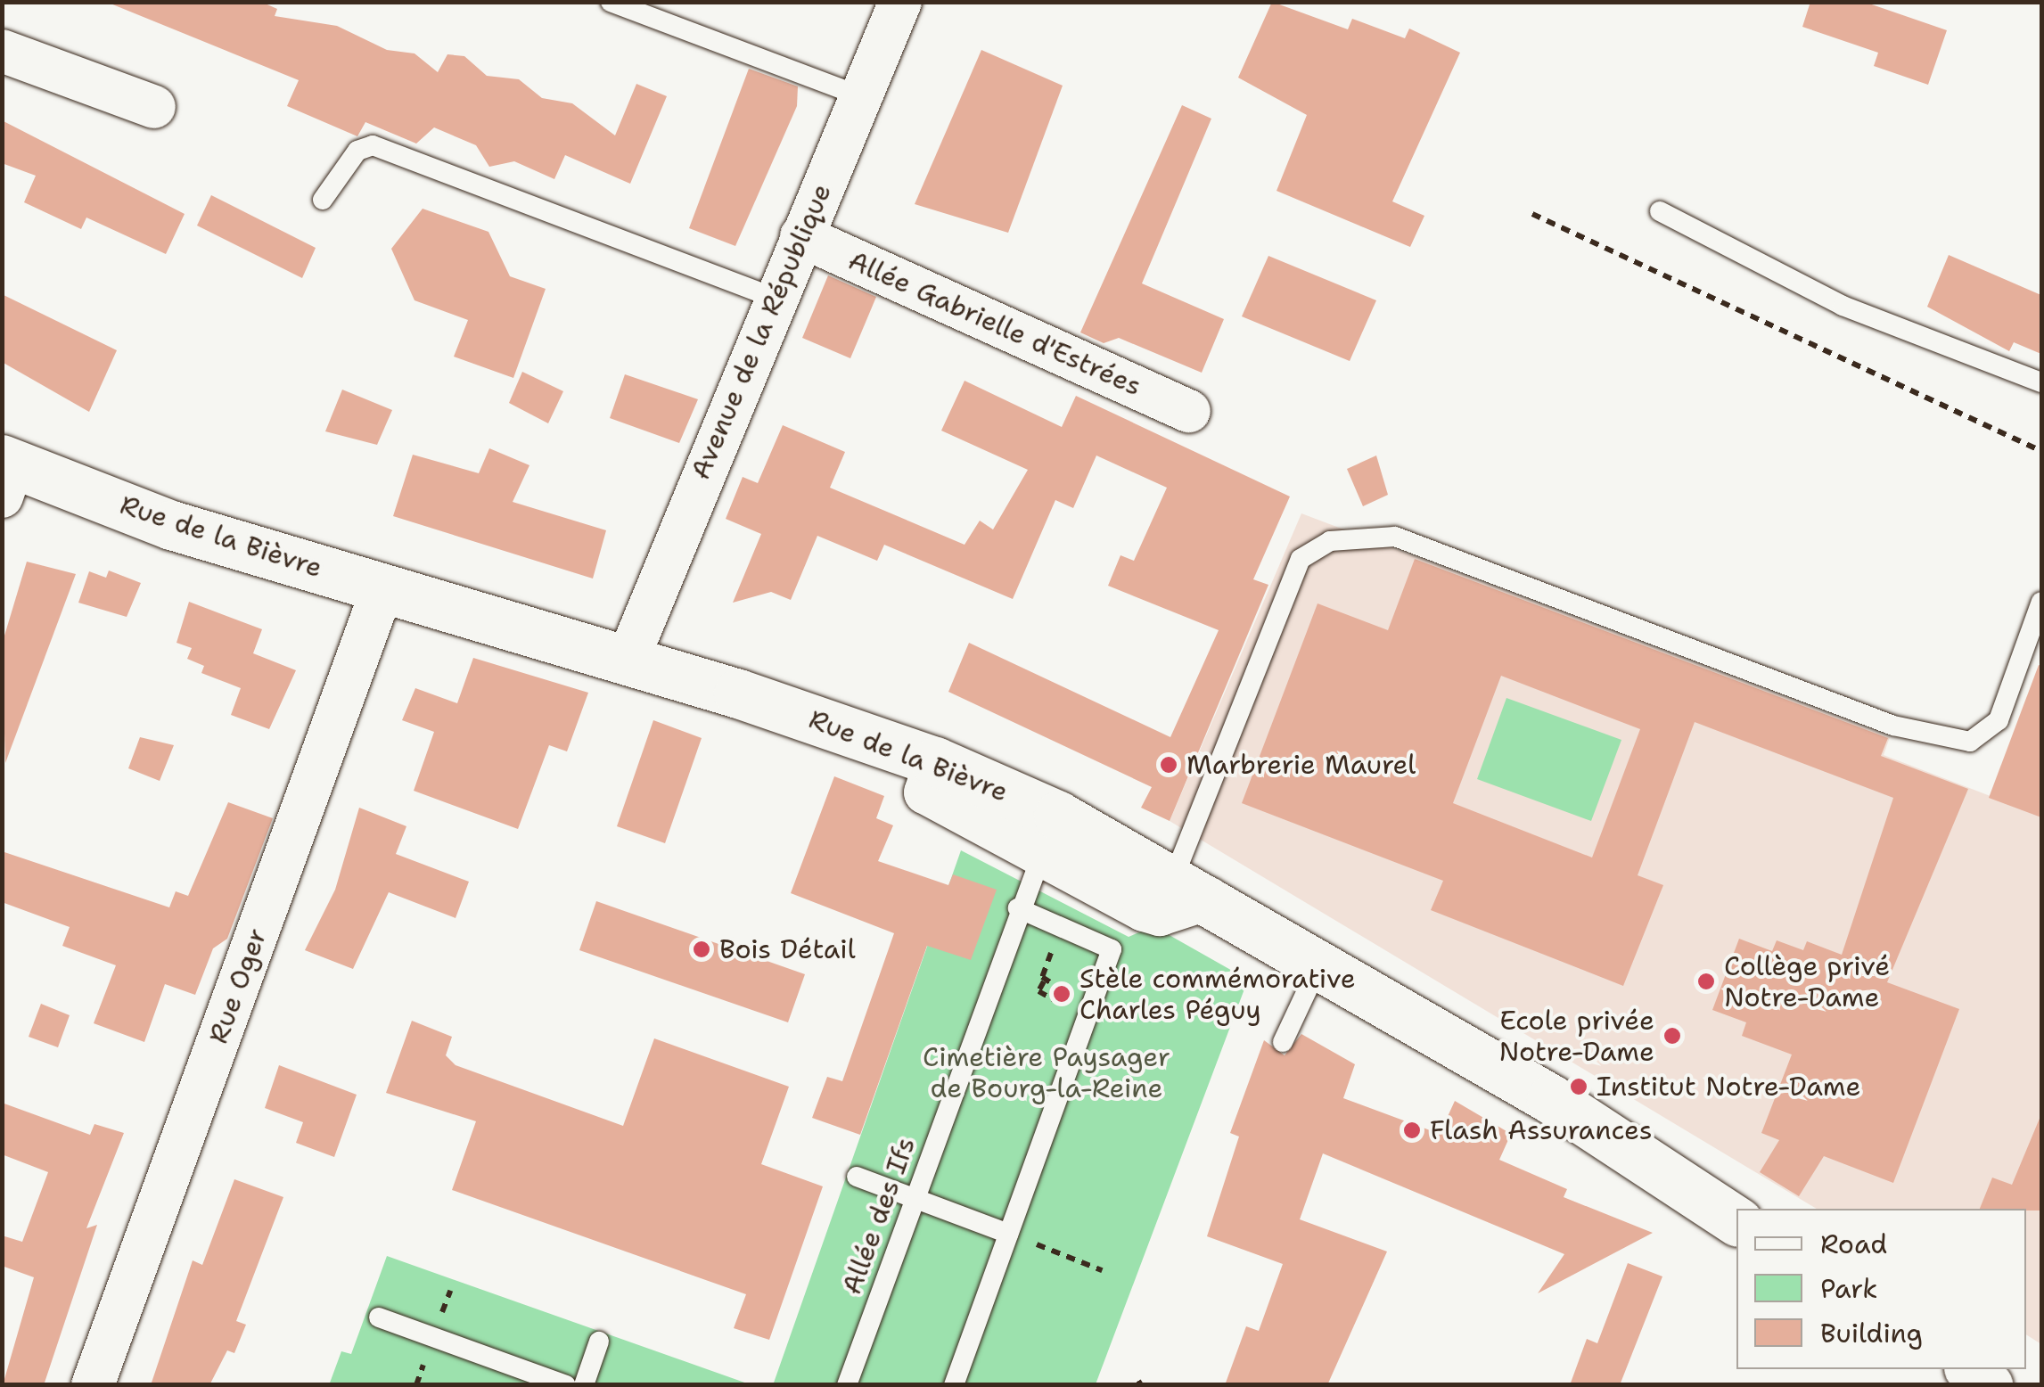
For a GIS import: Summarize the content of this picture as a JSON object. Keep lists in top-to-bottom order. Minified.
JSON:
{"streets":{"main road":["Rue de la Bièvre"],"street":["Allée Gabrielle d'Estrées","Avenue de la République","Rue Oger"],"lane":["Allée des Ifs"]},"crossings":[["Allée Gabrielle d'Estrées","Avenue de la République"],["Avenue de la République","Rue de la Bièvre"],["Rue de la Bièvre","Rue Oger"],["Rue de la Bièvre","Allée des Ifs"]],"parks":["Cimetière Paysager de Bourg-la-Reine"],"places":["Marbrerie Maurel","Bois Détail","Collège privé Notre-Dame","Stèle commémorative Charles Péguy","Ecole privée Notre-Dame","Institut Notre-Dame","Flash Assurances"],"legend":["Road","Park","Building"]}
